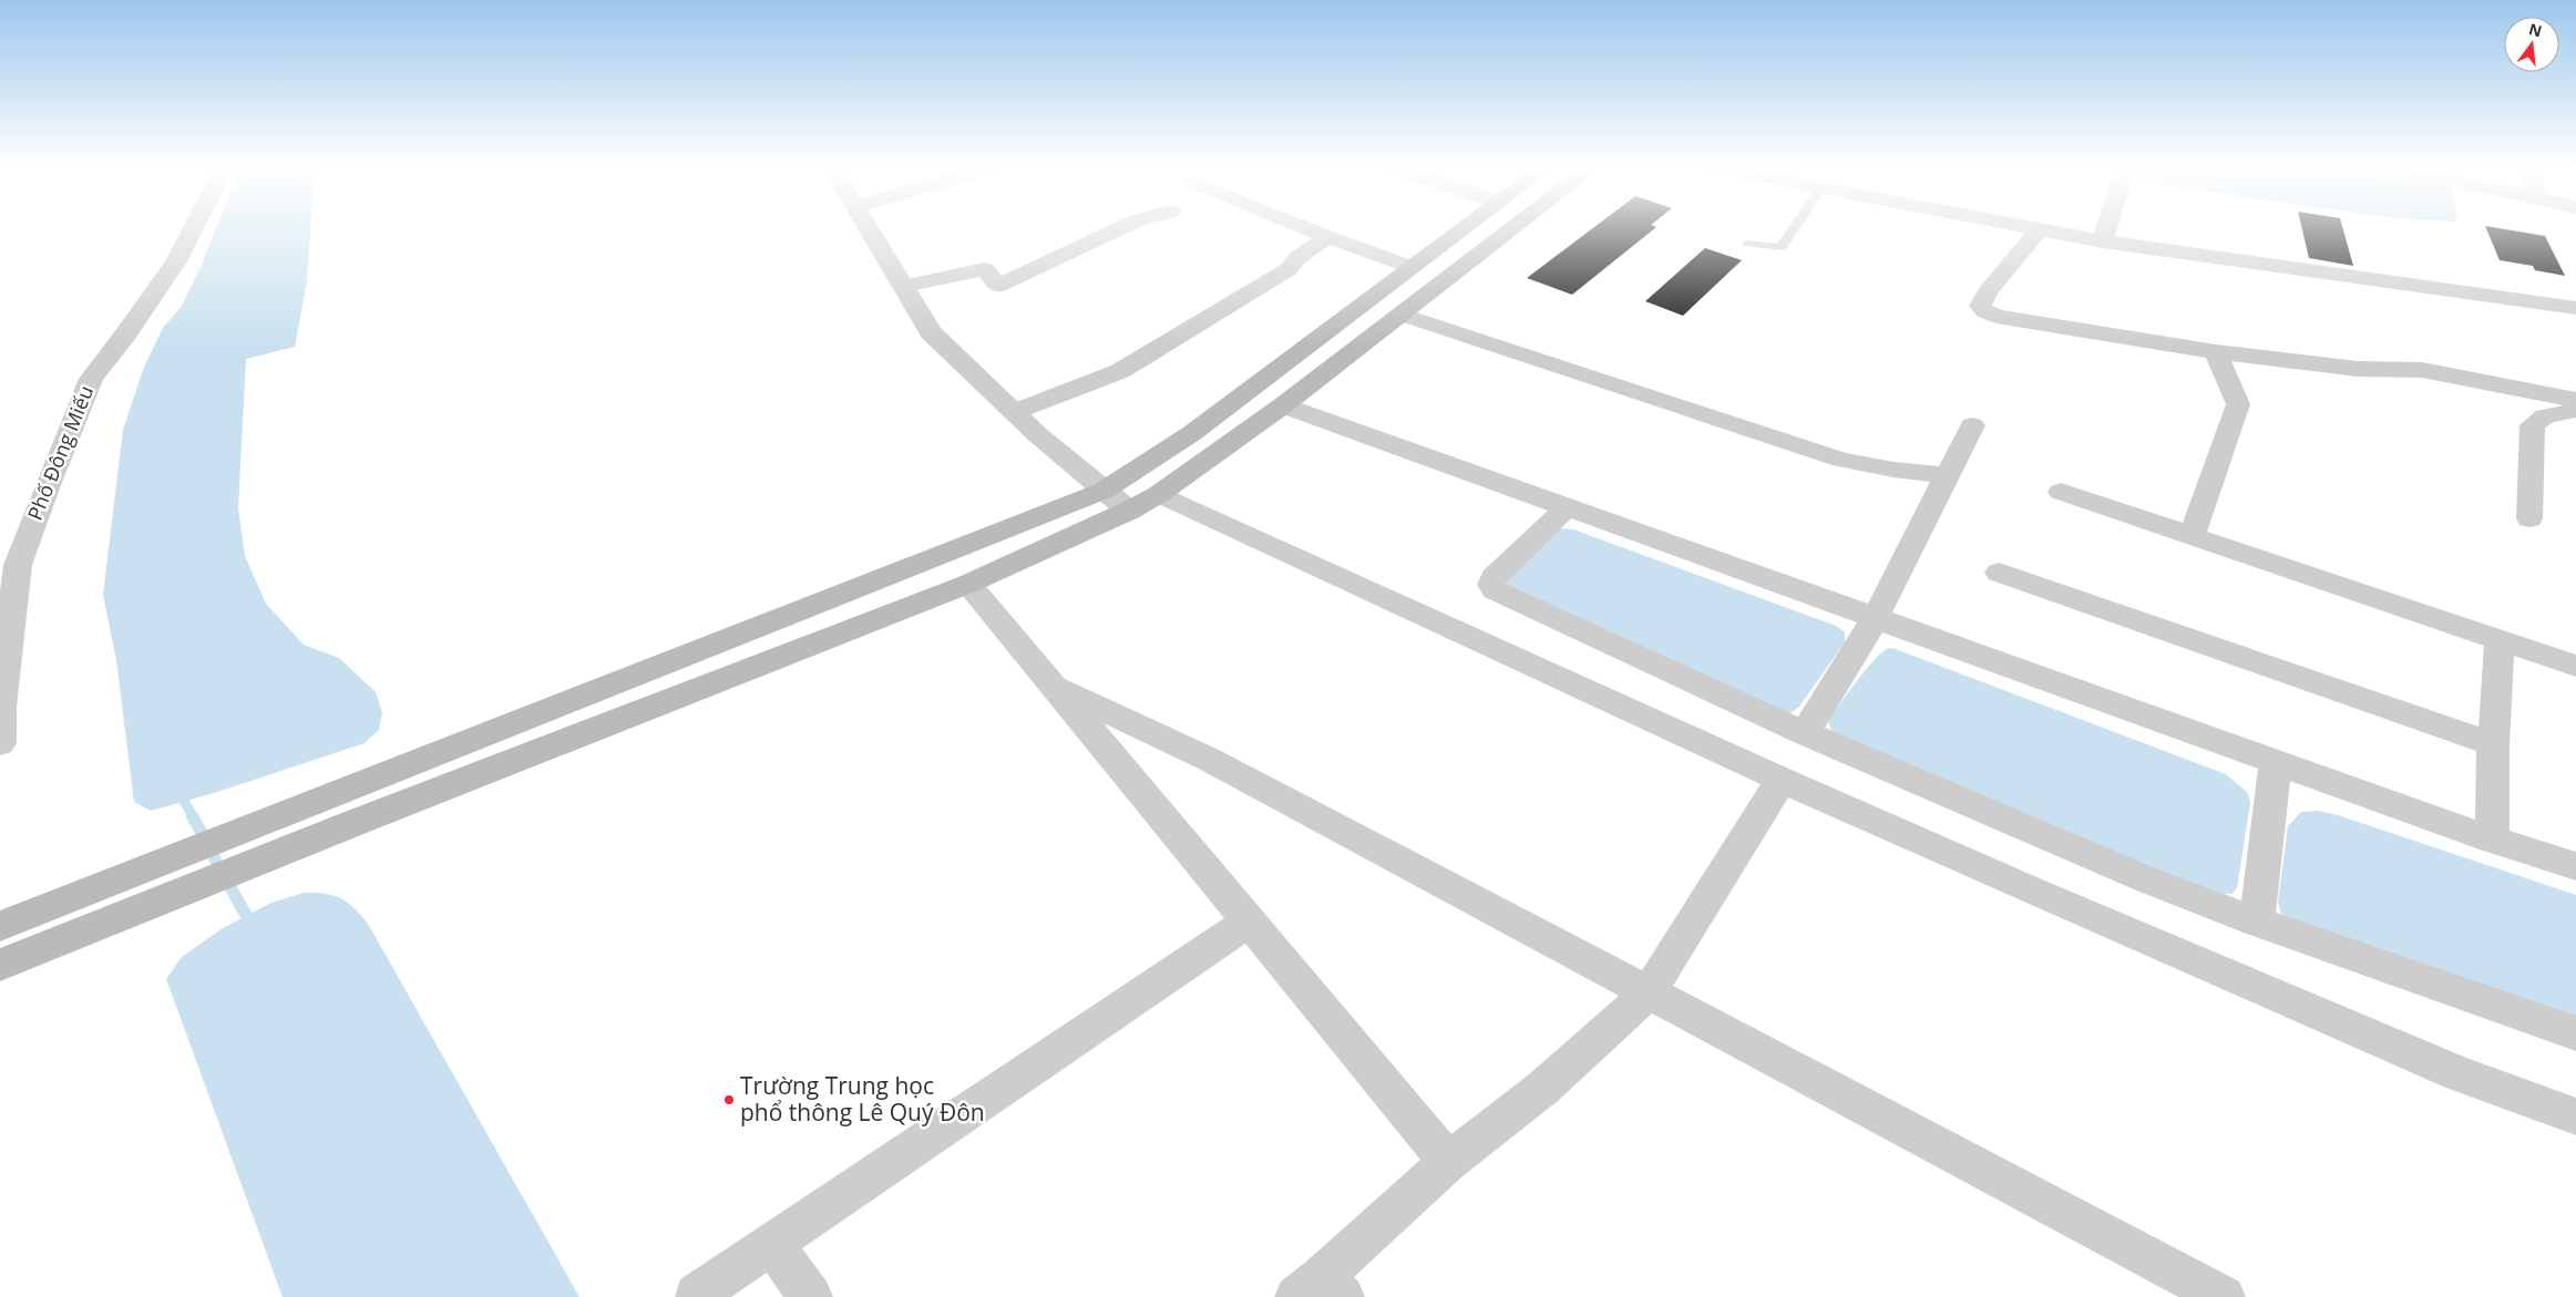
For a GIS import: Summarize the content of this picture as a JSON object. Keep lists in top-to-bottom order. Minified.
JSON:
{"streets":{"street":["Phố Đông Miếu"]},"places":["Trường Trung học phổ thông Lê Quý Đôn"],"north":"top"}
